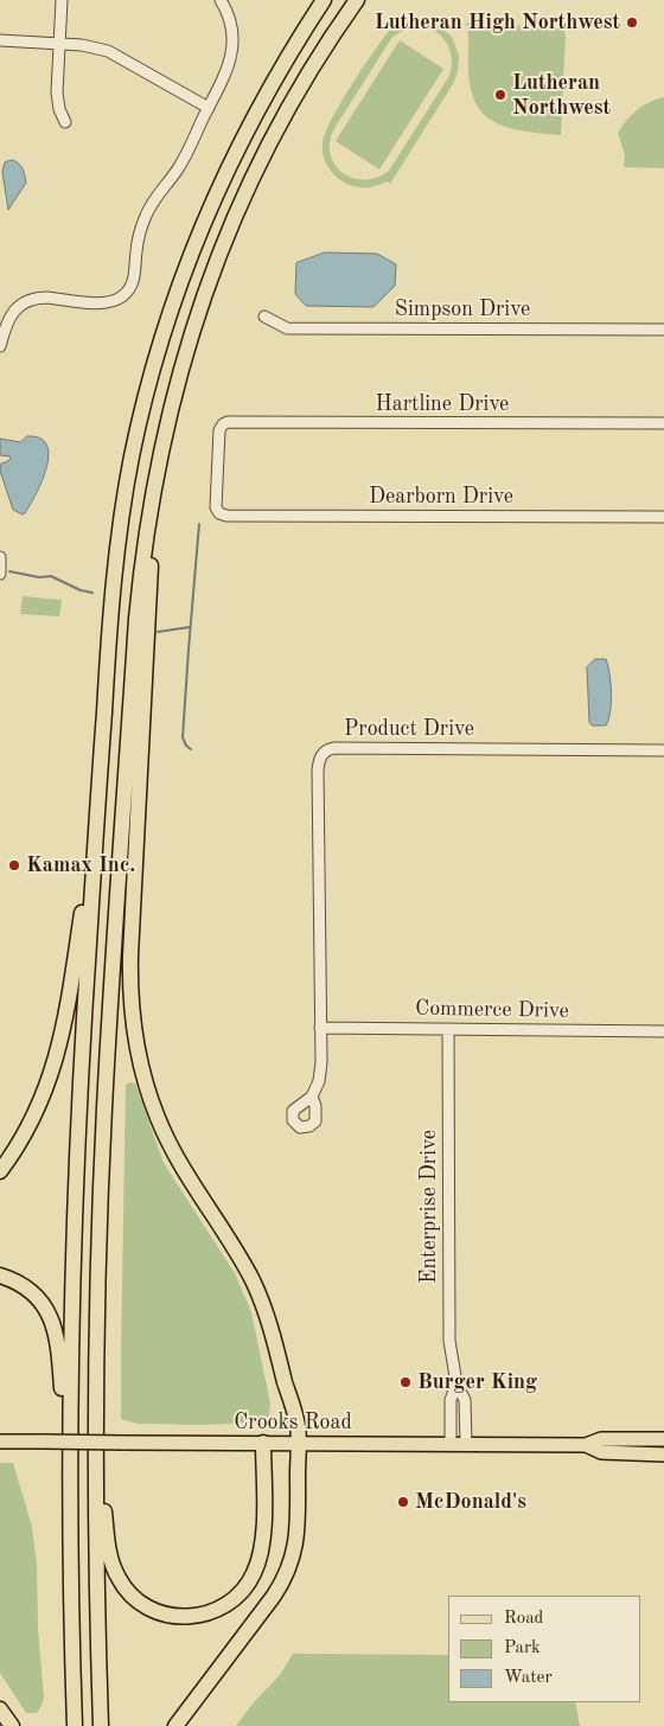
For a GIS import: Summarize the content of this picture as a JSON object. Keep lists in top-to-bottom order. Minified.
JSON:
{"streets":{"main road":["Crooks Road"],"street":["Simpson Drive","Hartline Drive","Dearborn Drive","Product Drive","Commerce Drive","Enterprise Drive"]},"crossings":[["Hartline Drive","Dearborn Drive"],["Product Drive","Commerce Drive"],["Commerce Drive","Enterprise Drive"],["Enterprise Drive","Crooks Road"]],"places":["Lutheran High Northwest","Lutheran Northwest","Kamax Inc.","Burger King","McDonald's"],"legend":["Road","Park","Water"]}
